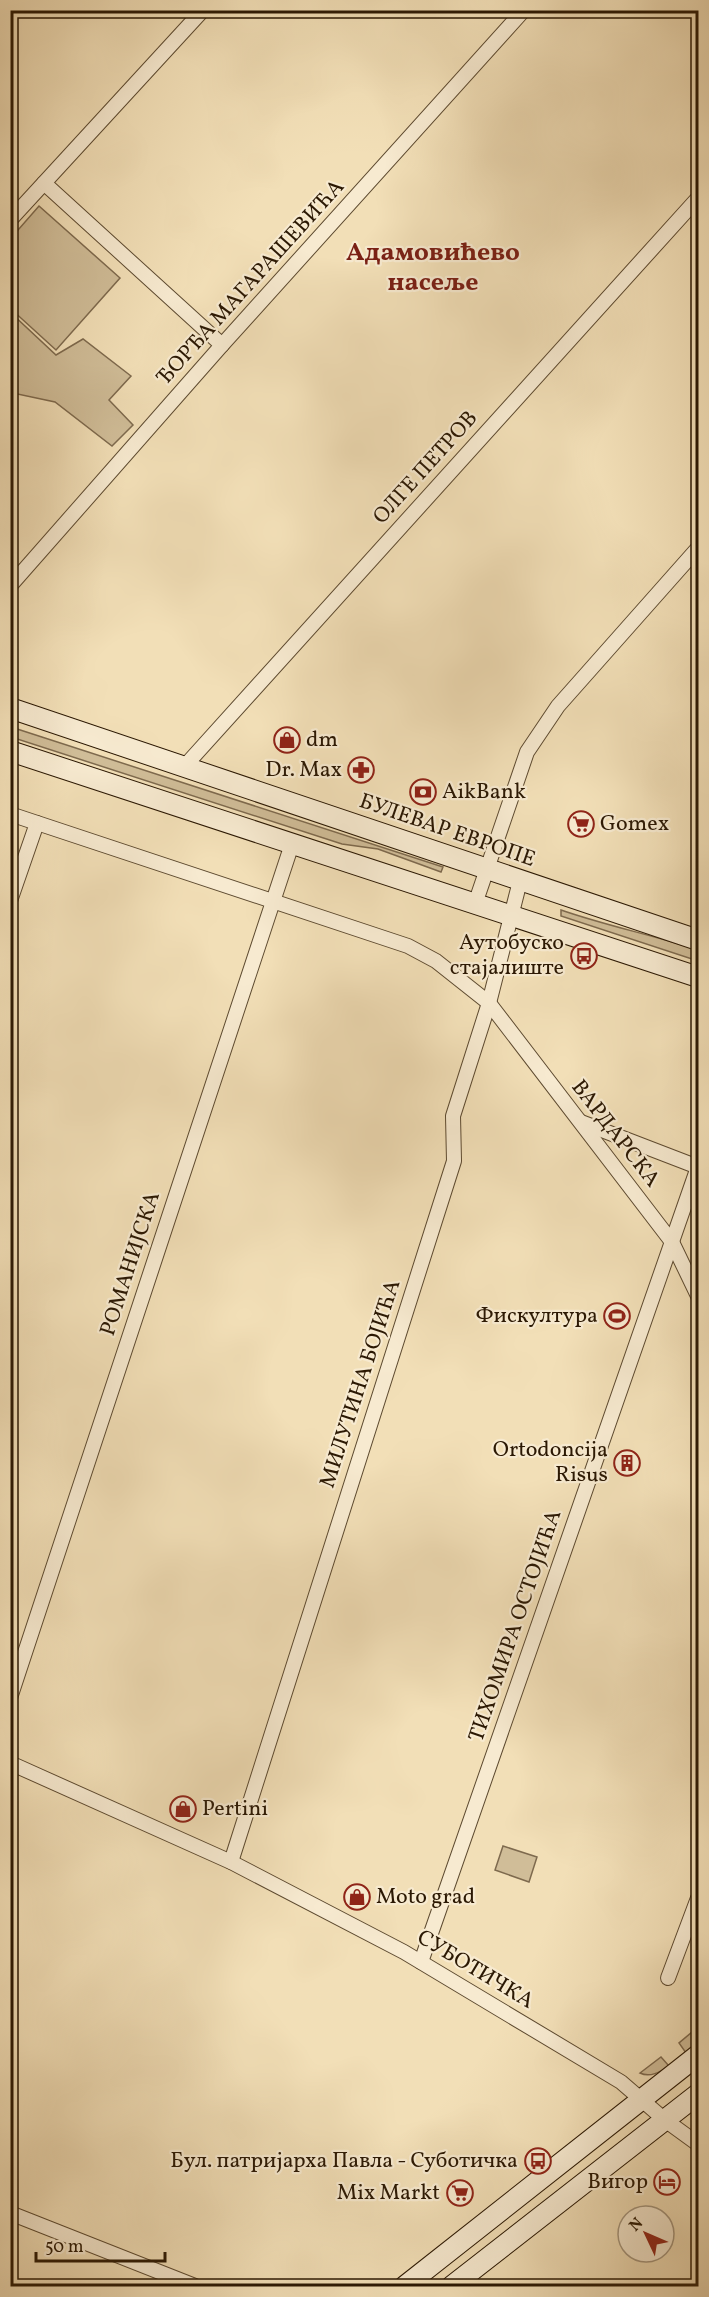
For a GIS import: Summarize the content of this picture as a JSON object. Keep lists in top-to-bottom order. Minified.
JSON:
{"streets":{"main road":["БУЛЕВАР ЕВРОПЕ"],"street":["ЂОРЂА МАГАРАШЕВИЋА","ОЛГЕ ПЕТРОВ","ВАРДАРСКА","РОМАНИЈСКА","МИЛУТИНА БОЈИЋА","ТИХОМИРА ОСТОЈИЋА","СУБОТИЧКА"]},"crossings":[["ОЛГЕ ПЕТРОВ","БУЛЕВАР ЕВРОПЕ"],["БУЛЕВАР ЕВРОПЕ","МИЛУТИНА БОЈИЋА"],["ВАРДАРСКА","МИЛУТИНА БОЈИЋА"],["ВАРДАРСКА","ТИХОМИРА ОСТОЈИЋА"],["МИЛУТИНА БОЈИЋА","СУБОТИЧКА"],["ТИХОМИРА ОСТОЈИЋА","СУБОТИЧКА"]],"districts":["Адамовићево насеље"],"places":{"shop":["dm","Pertini","Moto grad"],"pharmacy":["Dr. Max"],"bank":["AikBank"],"supermarket":["Gomex","Mix Markt"],"bus stop":["Аутобуско стајалиште","Бул. патријарха Павла - Суботичка"],"sports":["Фискултура"],"building":["Ortodoncija Risus"],"hotel":["Вигор"]},"scale_bar":"50 m","north":"top left"}
